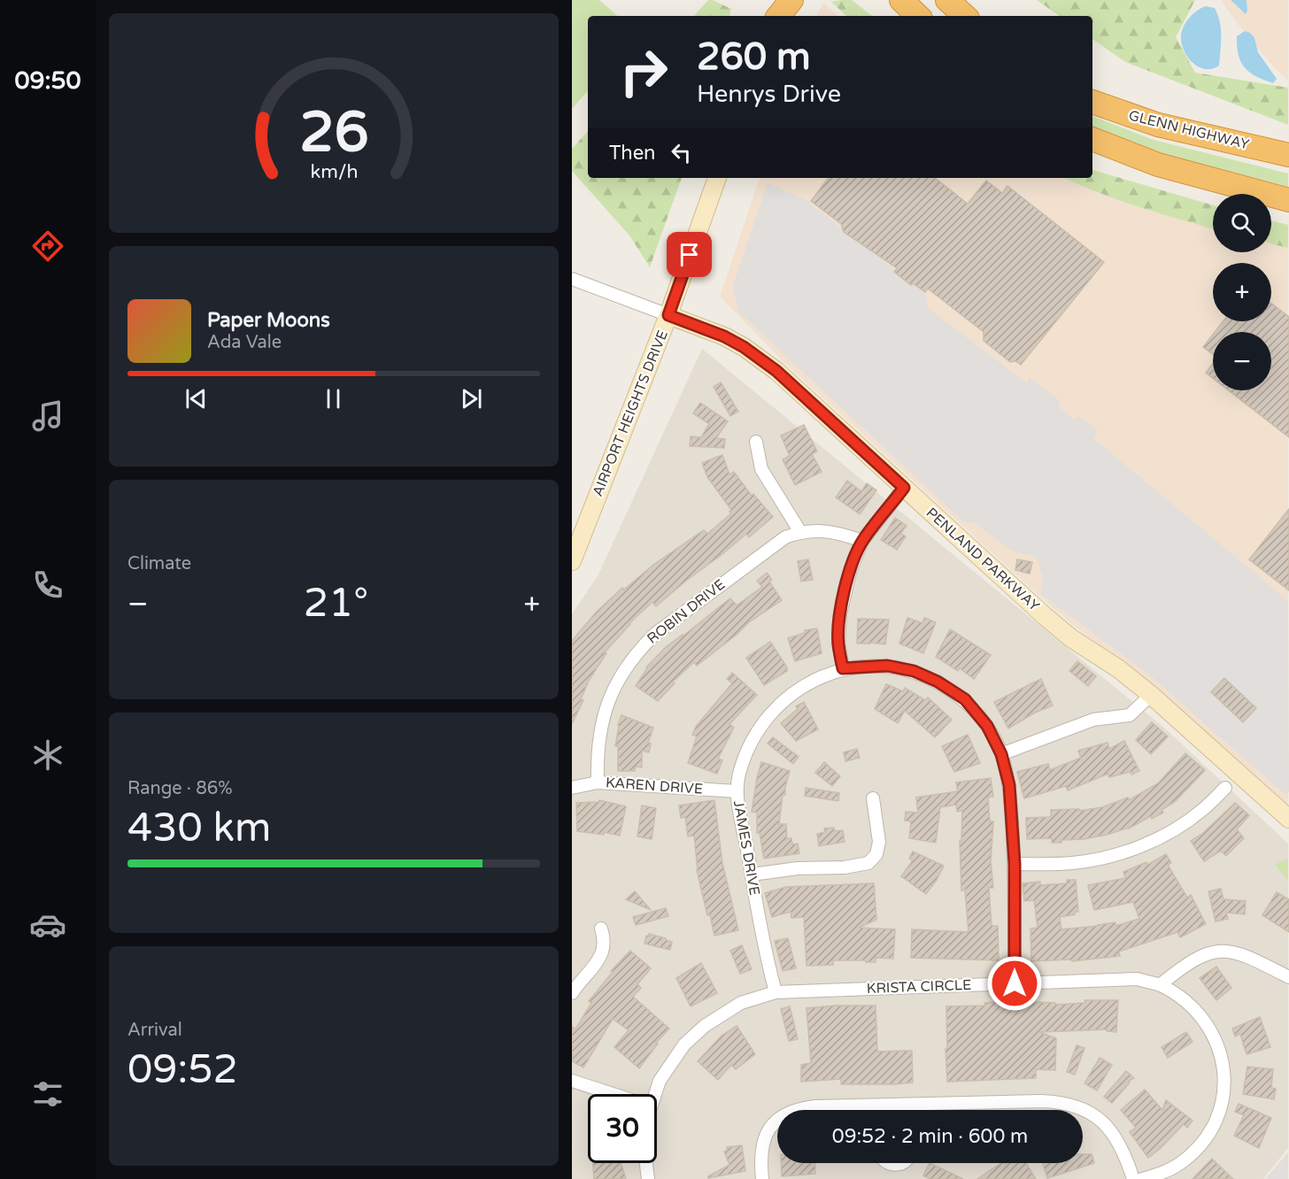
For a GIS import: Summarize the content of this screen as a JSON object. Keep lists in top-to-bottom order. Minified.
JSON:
{"streets":{"highway":["GLENN HIGHWAY"],"street":["AIRPORT HEIGHTS DRIVE","PENLAND PARKWAY","ROBIN DRIVE","KAREN DRIVE","JAMES DRIVE","KRISTA CIRCLE"]},"crossings":[["AIRPORT HEIGHTS DRIVE","PENLAND PARKWAY"],["ROBIN DRIVE","KAREN DRIVE"],["KAREN DRIVE","JAMES DRIVE"],["JAMES DRIVE","KRISTA CIRCLE"]],"page":{"tabs":"09:50","turn":["260 m","Henrys Drive"],"then":"Then","map_buttons":["+","−"],"song":["Paper Moons","Ada Vale"],"tile":["Climate",["Range · 86%","430 km"],["Arrival","09:52"]],"heat":["−","21°","+"],"limit":"30","trip":"09:52 · 2 min · 600 m","gauge":["26","km/h"]}}
